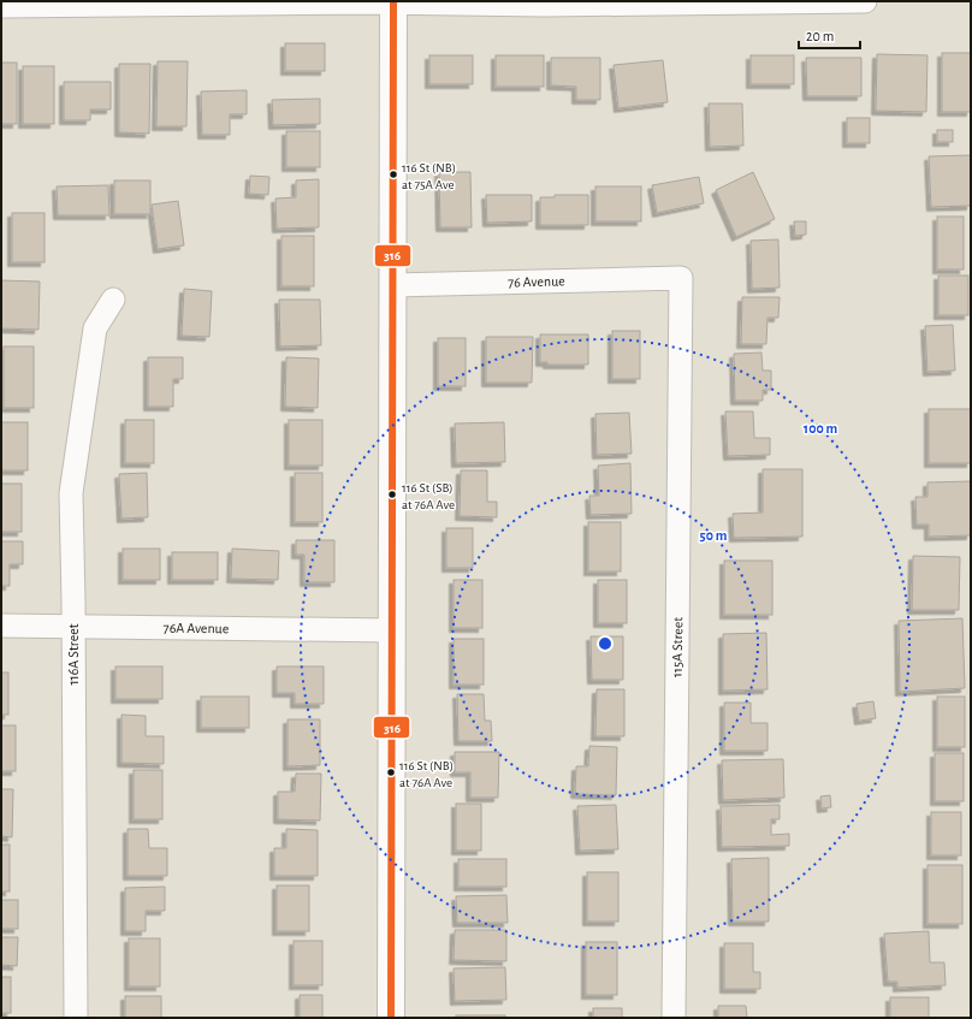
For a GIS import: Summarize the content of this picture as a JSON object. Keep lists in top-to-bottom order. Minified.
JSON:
{"streets":{"street":["76 Avenue","76A Avenue","115A Street","116A Street"]},"crossings":[["76 Avenue","115A Street"],["76A Avenue","116A Street"]],"places":["116 St (NB) at 75A Ave","116 St (SB) at 76A Ave","116 St (NB) at 76A Ave"],"lines":["transit line 316"],"scale_bar":"20 m","rings":["100 m","50 m"]}
